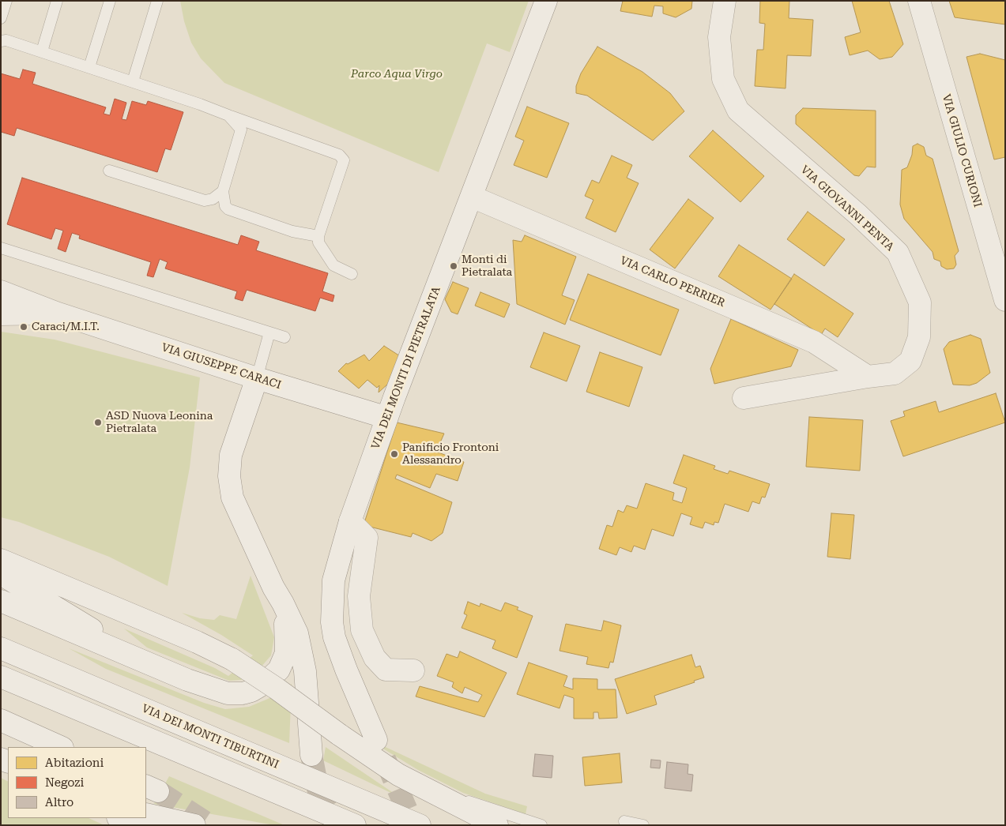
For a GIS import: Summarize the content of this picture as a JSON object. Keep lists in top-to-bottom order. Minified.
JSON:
{"streets":{"street":["VIA GIULIO CURIONI","VIA GIOVANNI PENTA","VIA CARLO PERRIER","VIA GIUSEPPE CARACI","VIA DEI MONTI DI PIETRALATA","VIA DEI MONTI TIBURTINI"]},"crossings":[["VIA GIOVANNI PENTA","VIA CARLO PERRIER"],["VIA CARLO PERRIER","VIA DEI MONTI DI PIETRALATA"],["VIA GIUSEPPE CARACI","VIA DEI MONTI DI PIETRALATA"]],"parks":["Parco Aqua Virgo"],"places":["Monti di Pietralata","Caraci/M.I.T.","ASD Nuova Leonina Pietralata","Panificio Frontoni Alessandro"],"legend":["Abitazioni","Negozi","Altro"]}
